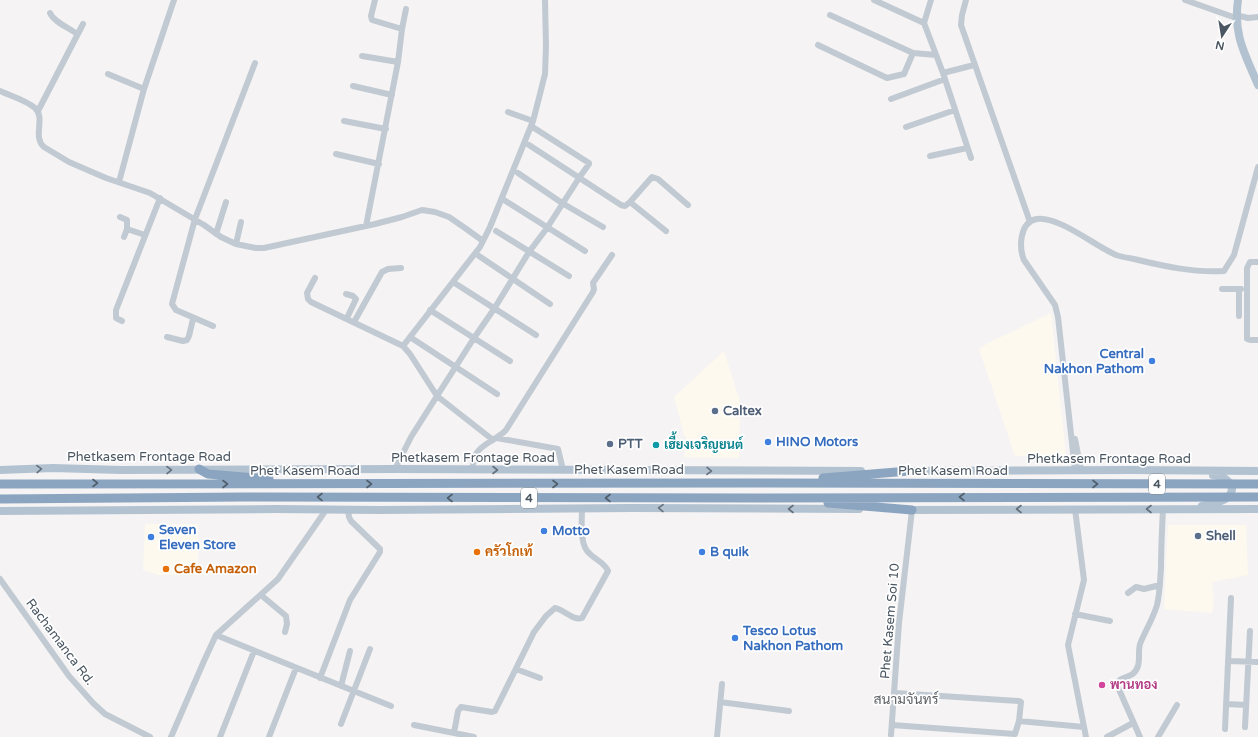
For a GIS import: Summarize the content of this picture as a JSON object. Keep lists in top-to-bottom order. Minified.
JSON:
{"streets":{"highway":["Phet Kasem Road","4"],"main road":["Phetkasem Frontage Road"],"street":["Phet Kasem Soi 10","Rachamanca Rd."]},"crossings":[["4","Phet Kasem Soi 10"]],"districts":["สนามจันทร์"],"places":["Central Nakhon Pathom","Caltex","HINO Motors","PTT","เฮี้ยงเจริญยนต์","Motto","Shell","Seven Eleven Store","ครัวโกเท้","B quik","Cafe Amazon","Tesco Lotus Nakhon Pathom","พานทอง"],"north":"bottom"}
